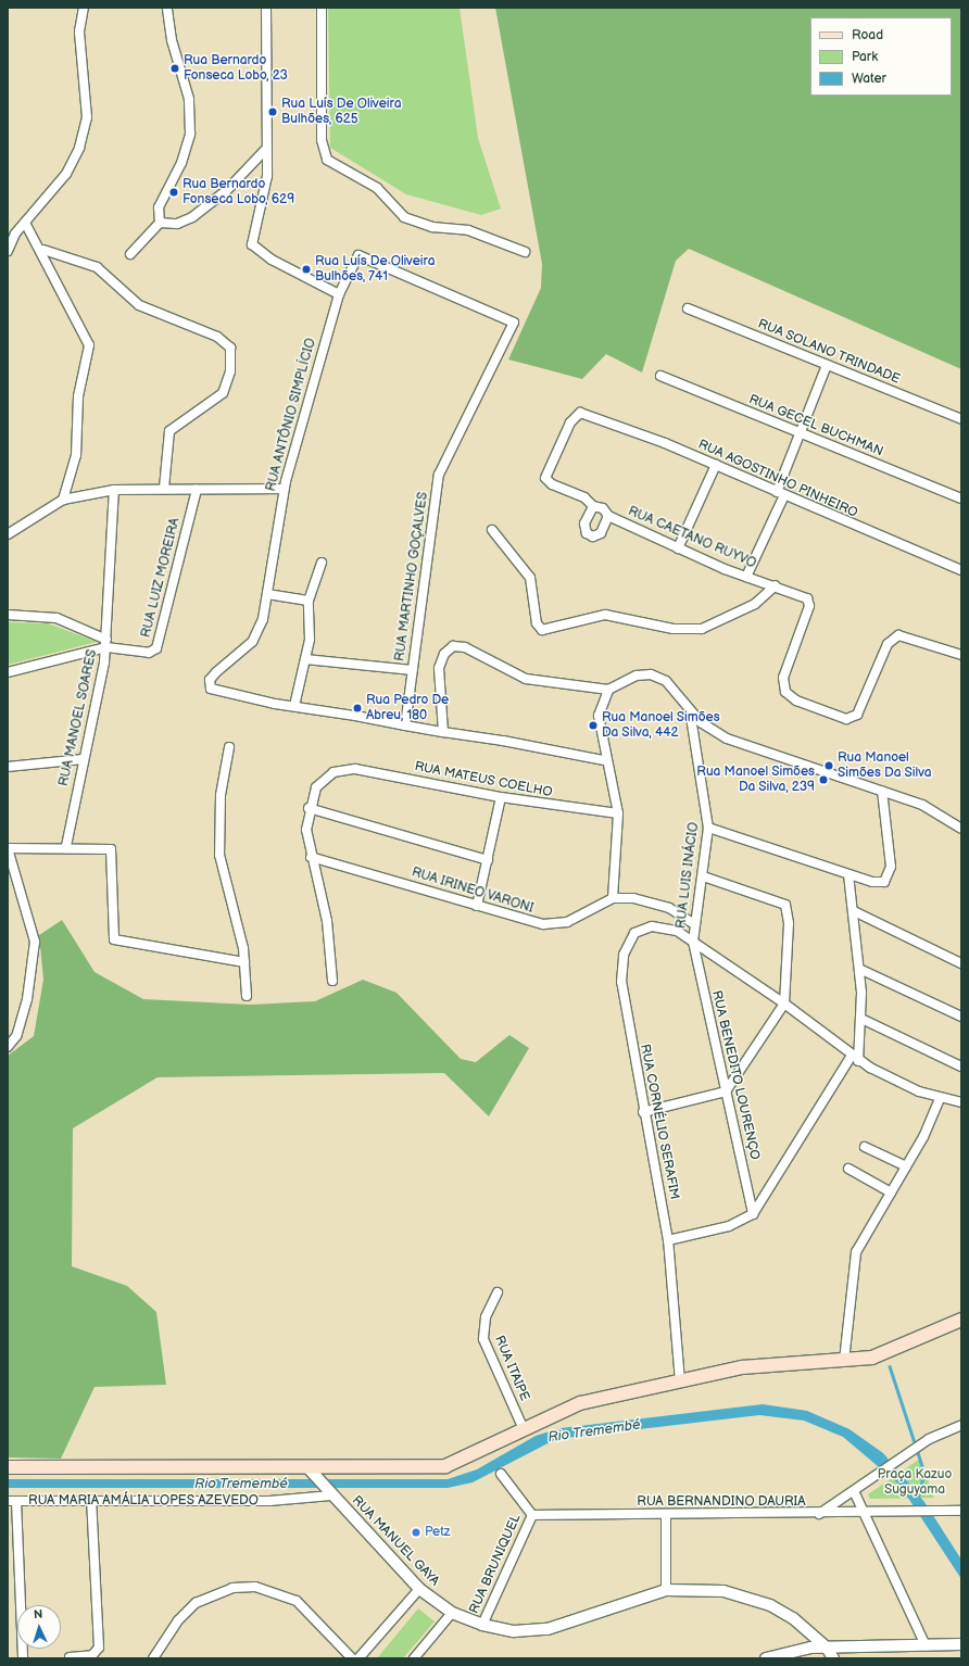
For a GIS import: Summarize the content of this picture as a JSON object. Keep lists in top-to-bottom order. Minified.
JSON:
{"streets":{"street":["RUA SOLANO TRINDADE","RUA ANTÔNIO SIMPLÍCIO","RUA GECEL BUCHMAN","RUA AGOSTINHO PINHEIRO","RUA CAETANO RUYVO","RUA MARTINHO GOÇALVES","RUA LUIZ MOREIRA","RUA MANOEL SOARES","RUA MATEUS COELHO","RUA LUIS INÁCIO","RUA IRINEO VARONI","RUA BENEDITO LOURENÇO","RUA CORNÉLIO SERAFIM","RUA ITAIPE","RUA MARIA AMÁLIA LOPES AZEVEDO","RUA BERNANDINO DAURIA","RUA MANUEL GAYA","RUA BRUNIQUEL"]},"crossings":[["RUA ANTÔNIO SIMPLÍCIO","RUA MARTINHO GOÇALVES"],["RUA AGOSTINHO PINHEIRO","RUA CAETANO RUYVO"],["RUA LUIZ MOREIRA","RUA MANOEL SOARES"],["RUA LUIS INÁCIO","RUA BENEDITO LOURENÇO"],["RUA LUIS INÁCIO","RUA CORNÉLIO SERAFIM"],["RUA BENEDITO LOURENÇO","RUA CORNÉLIO SERAFIM"],["RUA MARIA AMÁLIA LOPES AZEVEDO","RUA MANUEL GAYA"],["RUA BERNANDINO DAURIA","RUA BRUNIQUEL"],["RUA MANUEL GAYA","RUA BRUNIQUEL"]],"water":["Rio Tremembé"],"parks":["Praça Kazuo Suguyama"],"places":["Rua Bernardo Fonseca Lobo, 23","Rua Luís De Oliveira Bulhões, 625","Rua Bernardo Fonseca Lobo, 629","Rua Luís De Oliveira Bulhões, 741","Rua Pedro De Abreu, 180","Rua Manoel Simões Da Silva, 442","Rua Manoel Simões Da Silva","Rua Manoel Simões Da Silva, 239","Petz"],"legend":["Road","Park","Water"],"north":"top"}
